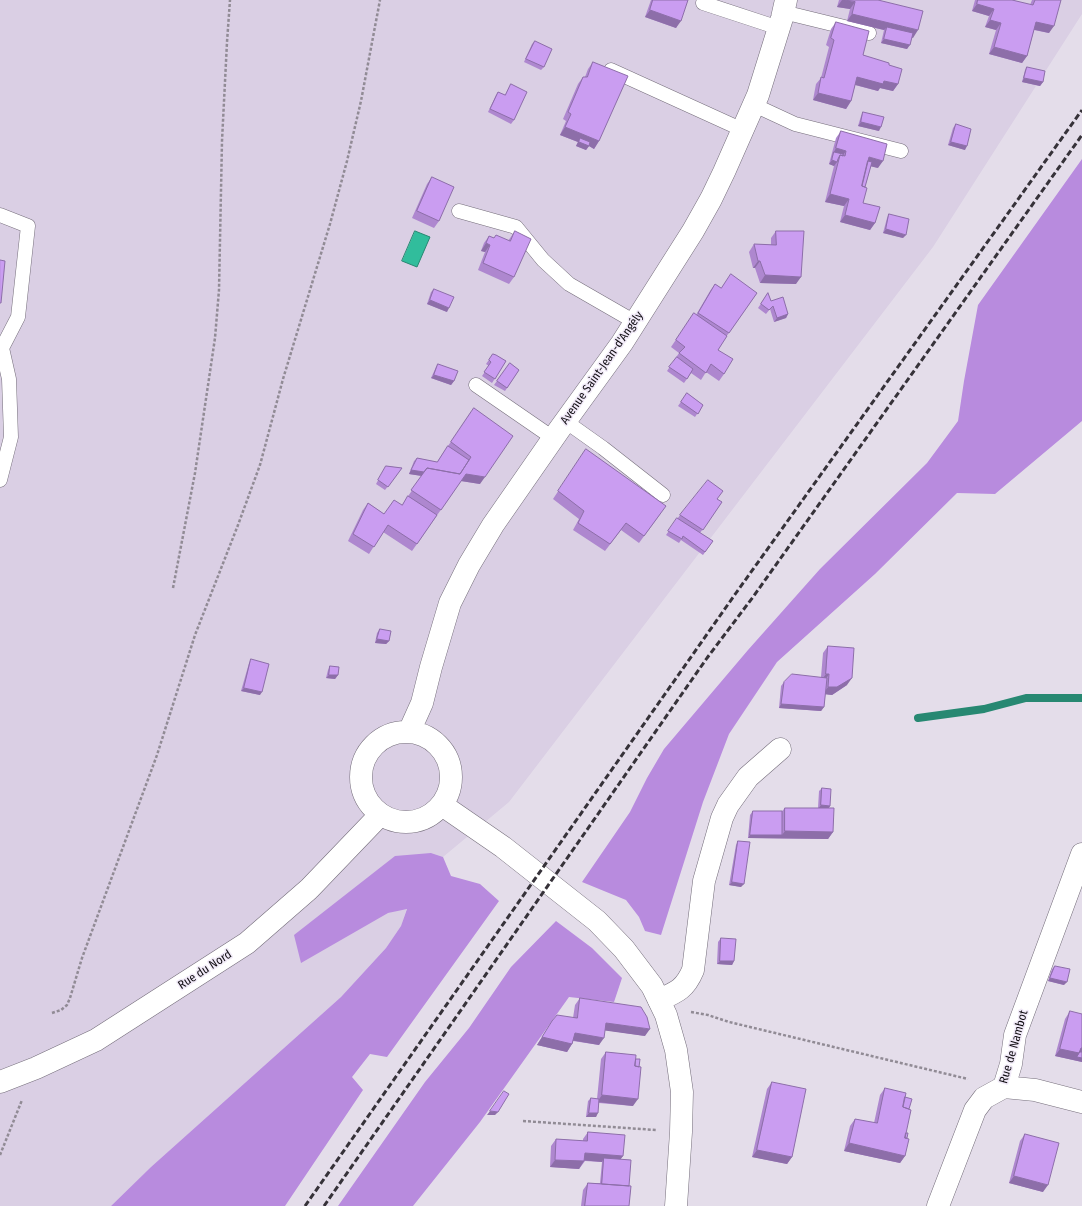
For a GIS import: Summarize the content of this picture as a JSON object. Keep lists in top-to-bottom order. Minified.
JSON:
{"streets":{"main road":["Avenue Saint-Jean-d'Angély","Rue du Nord","Rue de Nambot"]},"crossings":[["Avenue Saint-Jean-d'Angély","Rue du Nord"]]}
